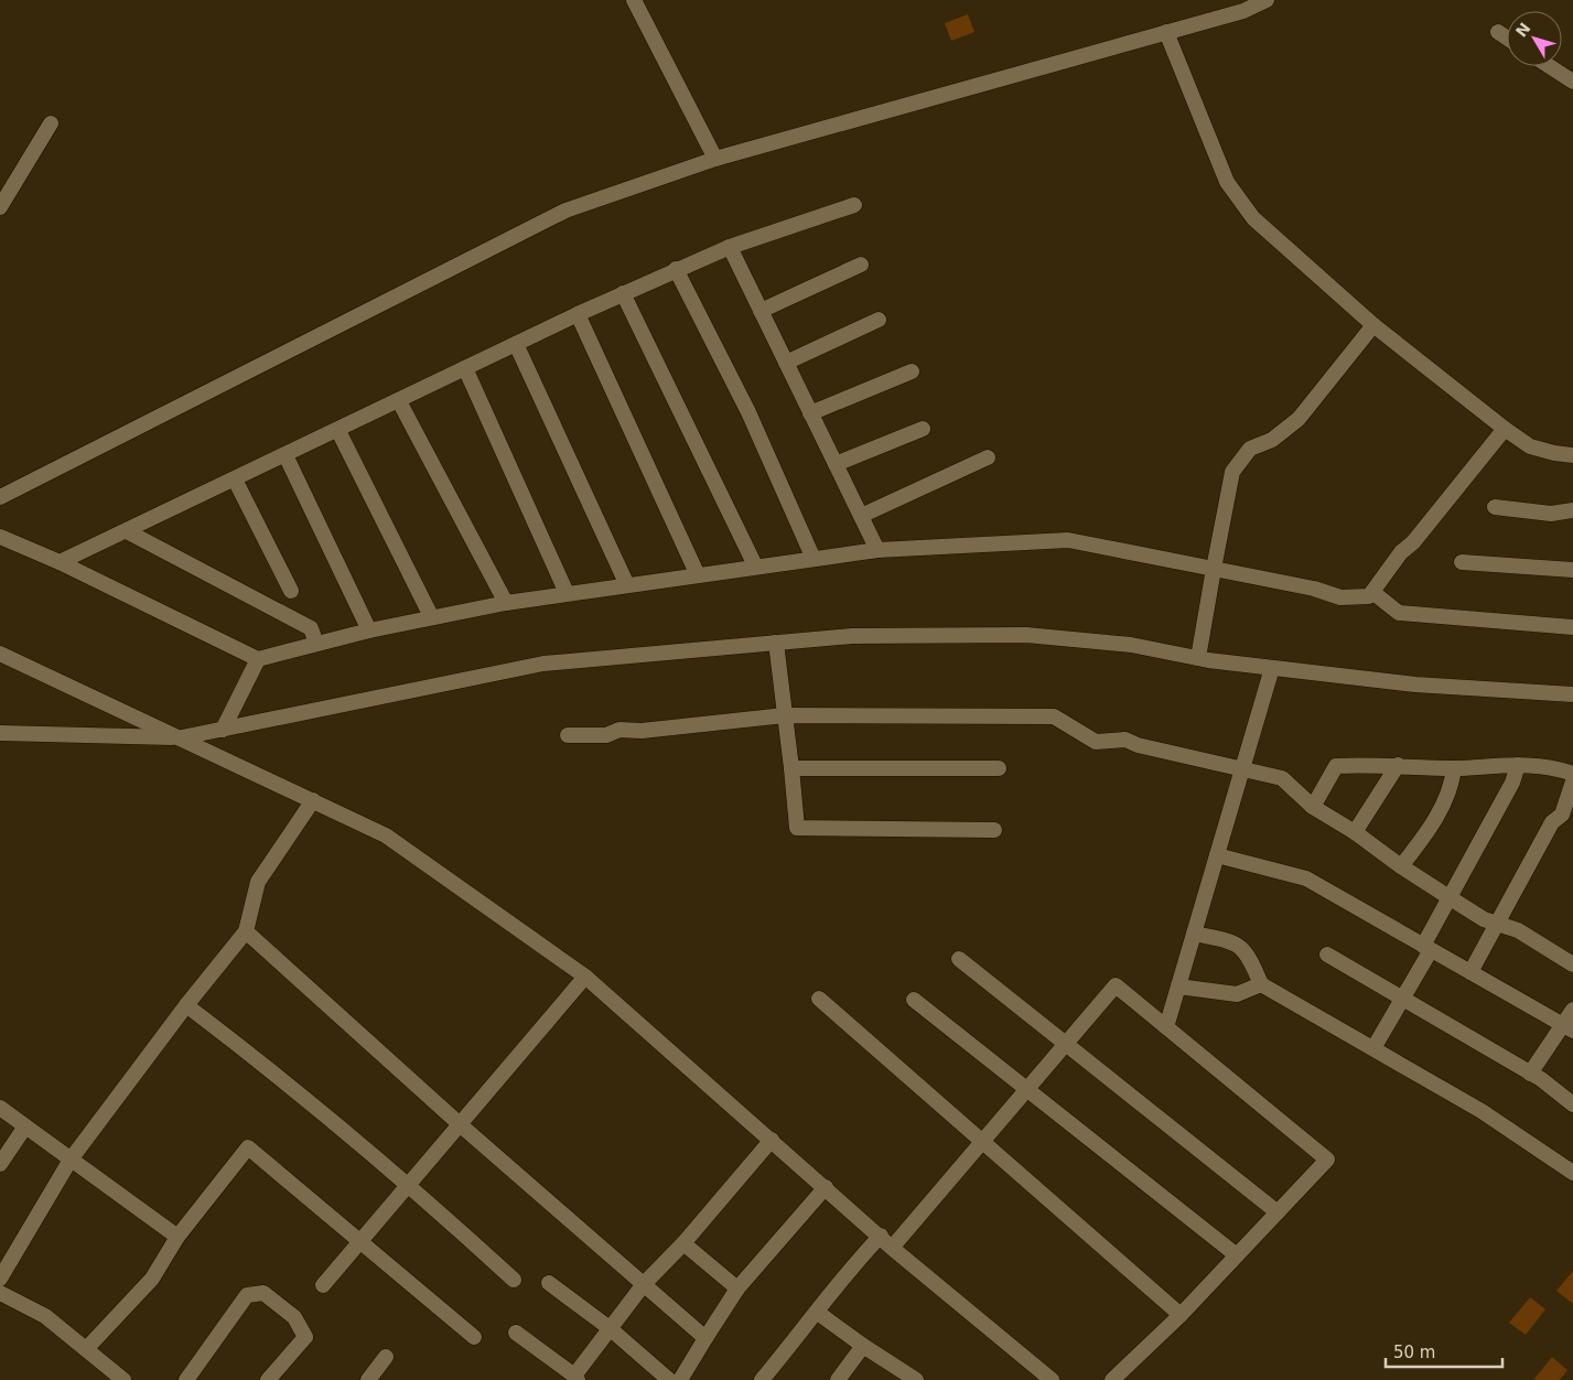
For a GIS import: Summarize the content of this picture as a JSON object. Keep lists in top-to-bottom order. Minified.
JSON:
{"scale_bar":"50 m","north":"top left"}
